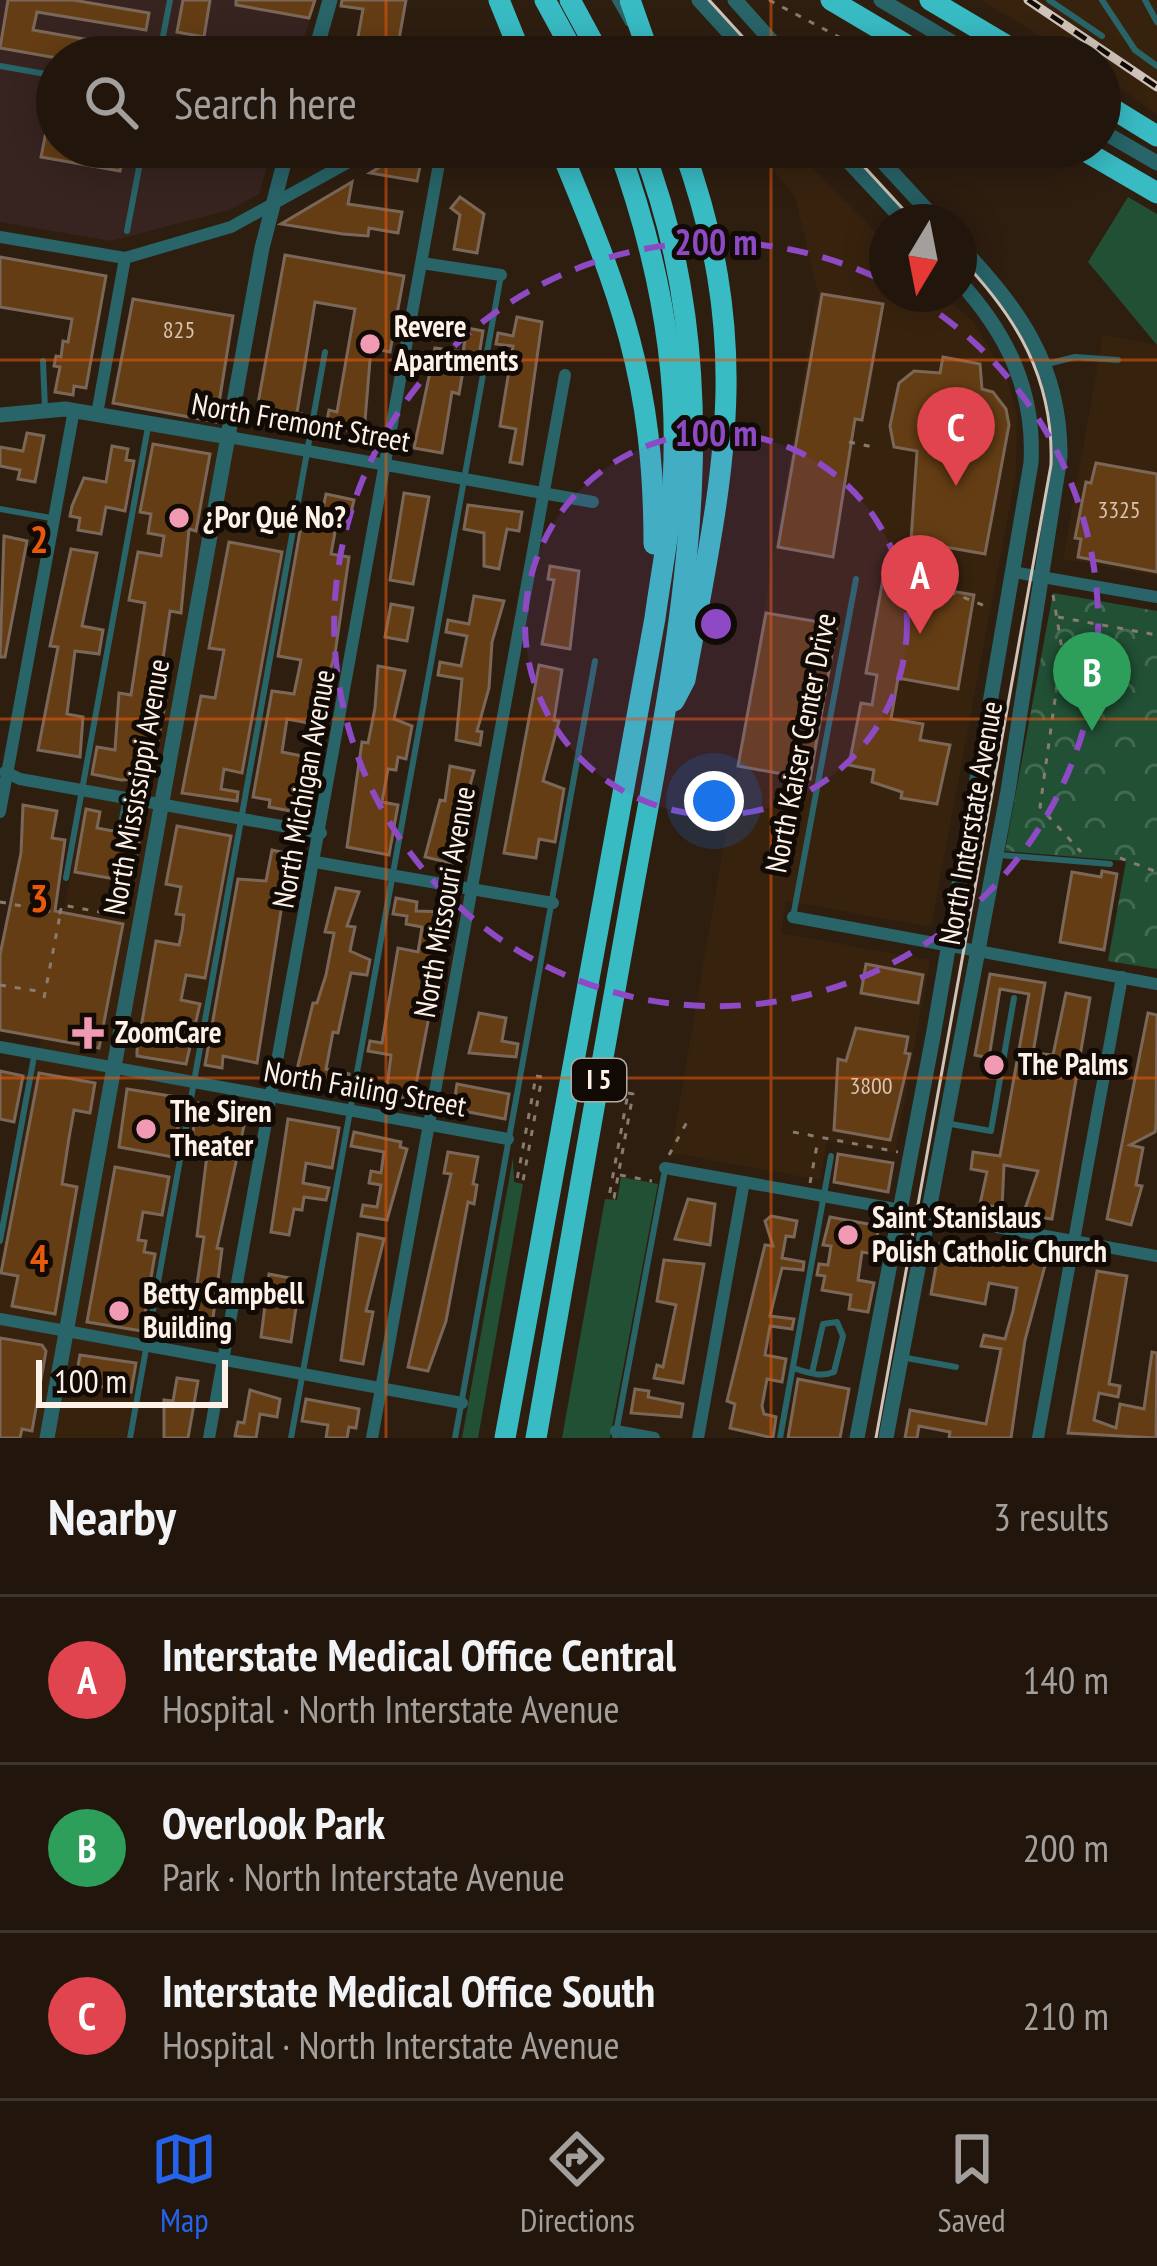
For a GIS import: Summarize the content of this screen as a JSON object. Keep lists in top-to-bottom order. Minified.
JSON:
{"streets":{"highway":["I 5"],"street":["North Fremont Street","North Mississippi Avenue","North Michigan Avenue","North Interstate Avenue","North Missouri Avenue","North Failing Street"],"lane":["North Kaiser Center Drive"]},"crossings":[["North Fremont Street","North Mississippi Avenue"],["North Fremont Street","North Michigan Avenue"],["North Fremont Street","North Missouri Avenue"],["North Mississippi Avenue","North Failing Street"],["North Michigan Avenue","North Failing Street"],["North Missouri Avenue","North Failing Street"]],"places":{"other":["Revere Apartments","¿Por Qué No?","The Palms","The Siren Theater","Saint Stanislaus Polish Catholic Church","Betty Campbell Building"],"health":["ZoomCare"]},"house_numbers":["825","3325","3800"],"scale_bar":"100 m","north":"bottom","page":{"search":"Search here","pins":["C","A","B"],"scale":"100 m","heading":["Nearby","3 results"],"list":[{"mark":"A","name":"Interstate Medical Office Central","note":"Hospital · North Interstate Avenue","value":"140 m"},{"mark":"B","name":"Overlook Park","note":"Park · North Interstate Avenue","value":"200 m"},{"mark":"C","name":"Interstate Medical Office South","note":"Hospital · North Interstate Avenue","value":"210 m"}],"nav":["Map","Directions","Saved"]},"grid":{"rows":["2","3","4"]},"rings":["200 m","100 m"]}
